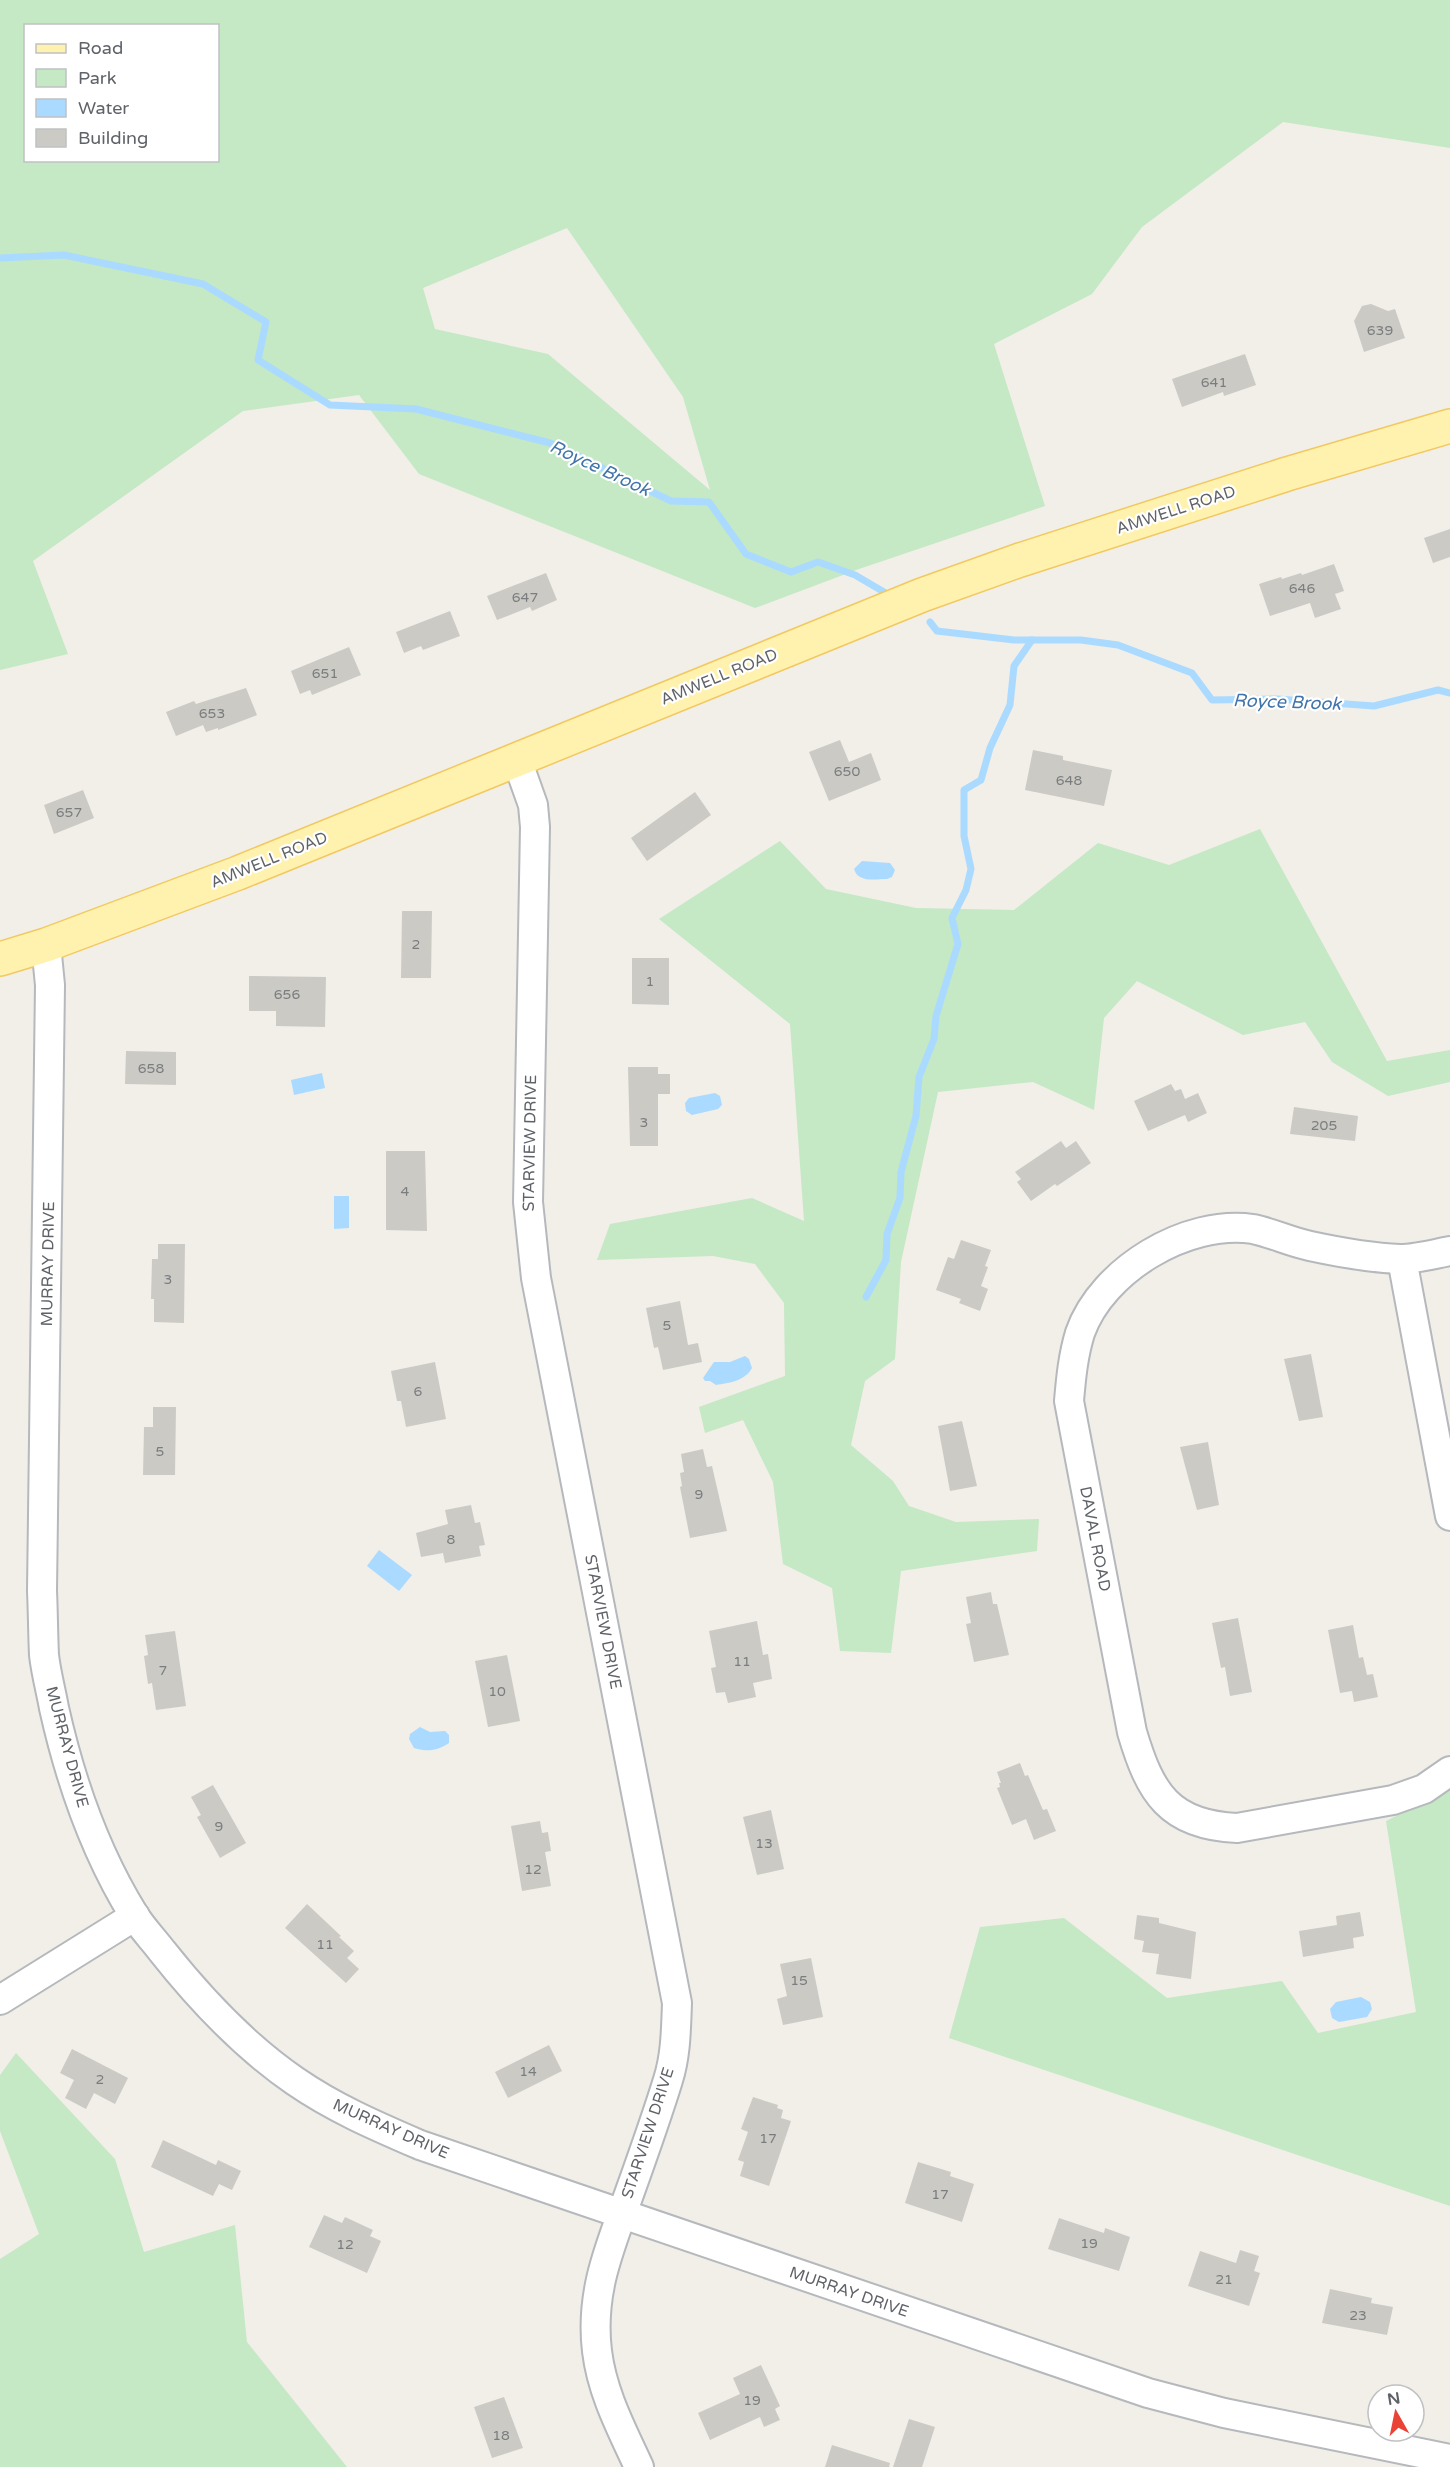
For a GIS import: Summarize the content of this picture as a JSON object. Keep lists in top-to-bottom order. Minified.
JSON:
{"streets":{"main road":["AMWELL ROAD"],"street":["STARVIEW DRIVE","MURRAY DRIVE","DAVAL ROAD"]},"crossings":[["AMWELL ROAD","STARVIEW DRIVE"],["AMWELL ROAD","MURRAY DRIVE"],["STARVIEW DRIVE","MURRAY DRIVE"]],"water":["Royce Brook"],"house_numbers":["639","641","646","647","651","653","650","648","657","2","1","656","658","3","205","4","3","5","6","5","9","8","11","7","10","9","13","12","11","15","14","2","17","17","19","12","21","23","19","18"],"legend":["Road","Park","Water","Building"],"north":"top"}
